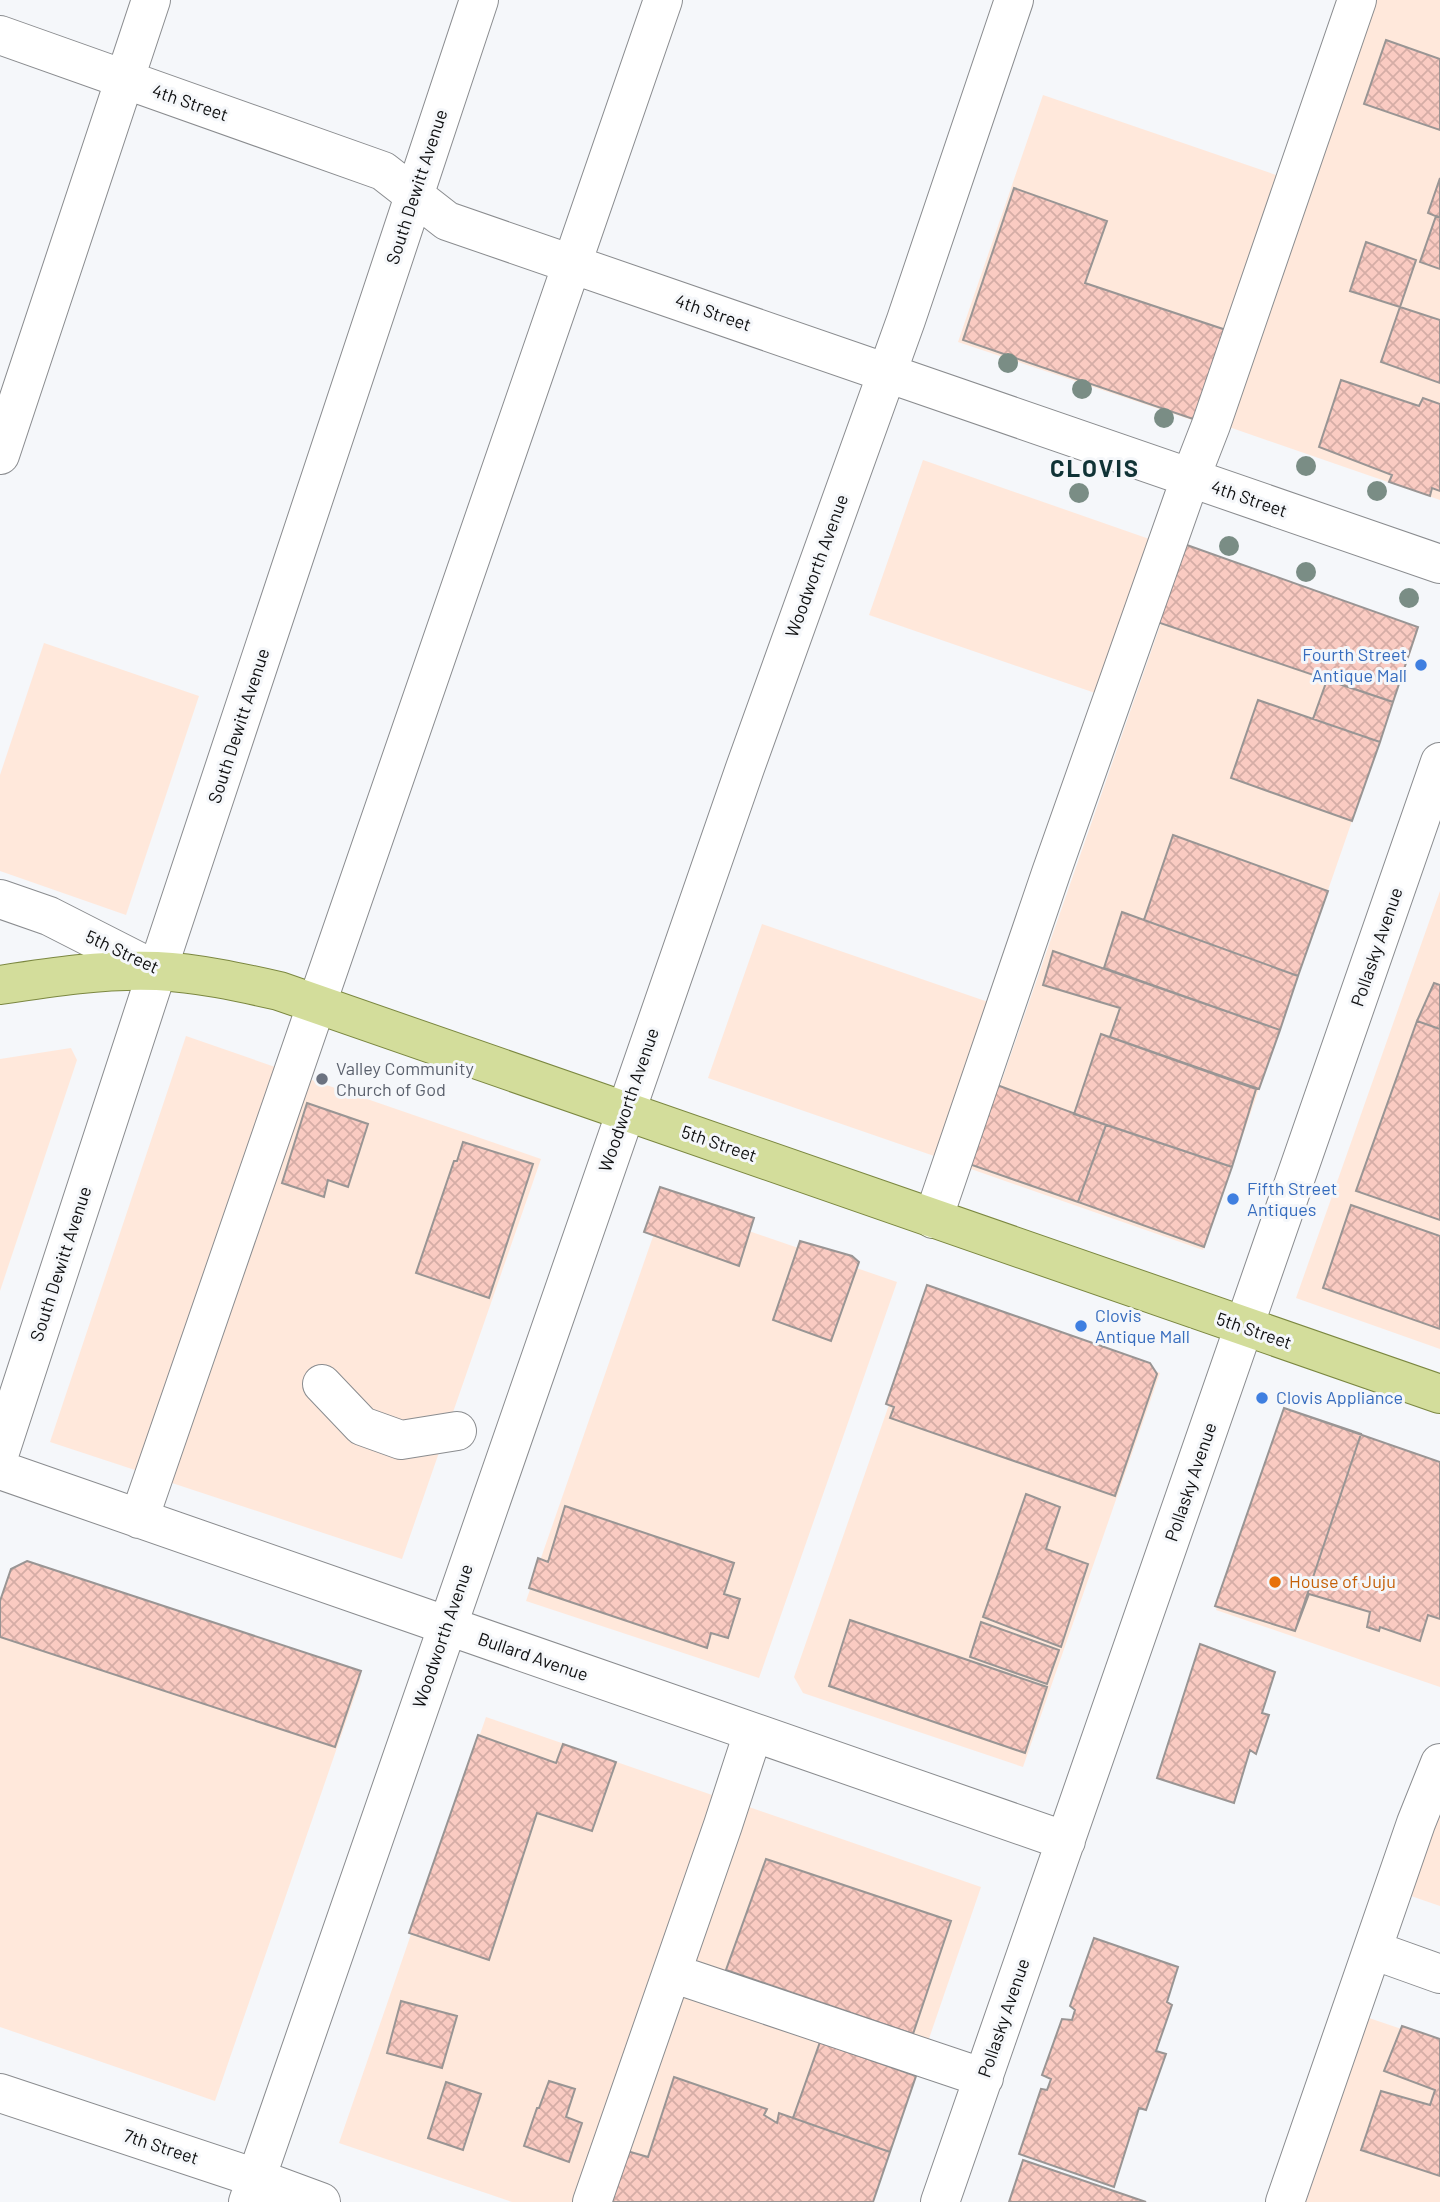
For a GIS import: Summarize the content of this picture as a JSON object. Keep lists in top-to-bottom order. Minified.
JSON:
{"streets":{"main road":["5th Street"],"street":["4th Street","South Dewitt Avenue","Woodworth Avenue","Pollasky Avenue","Bullard Avenue","7th Street"]},"crossings":[["4th Street","South Dewitt Avenue"],["4th Street","Woodworth Avenue"],["South Dewitt Avenue","5th Street"],["Woodworth Avenue","5th Street"],["Woodworth Avenue","Bullard Avenue"],["Woodworth Avenue","7th Street"],["Pollasky Avenue","5th Street"],["Pollasky Avenue","Bullard Avenue"]],"districts":["CLOVIS"],"places":["Fourth Street Antique Mall","Valley Community Church of God","Fifth Street Antiques","Clovis Antique Mall","Clovis Appliance","House of Juju"]}
